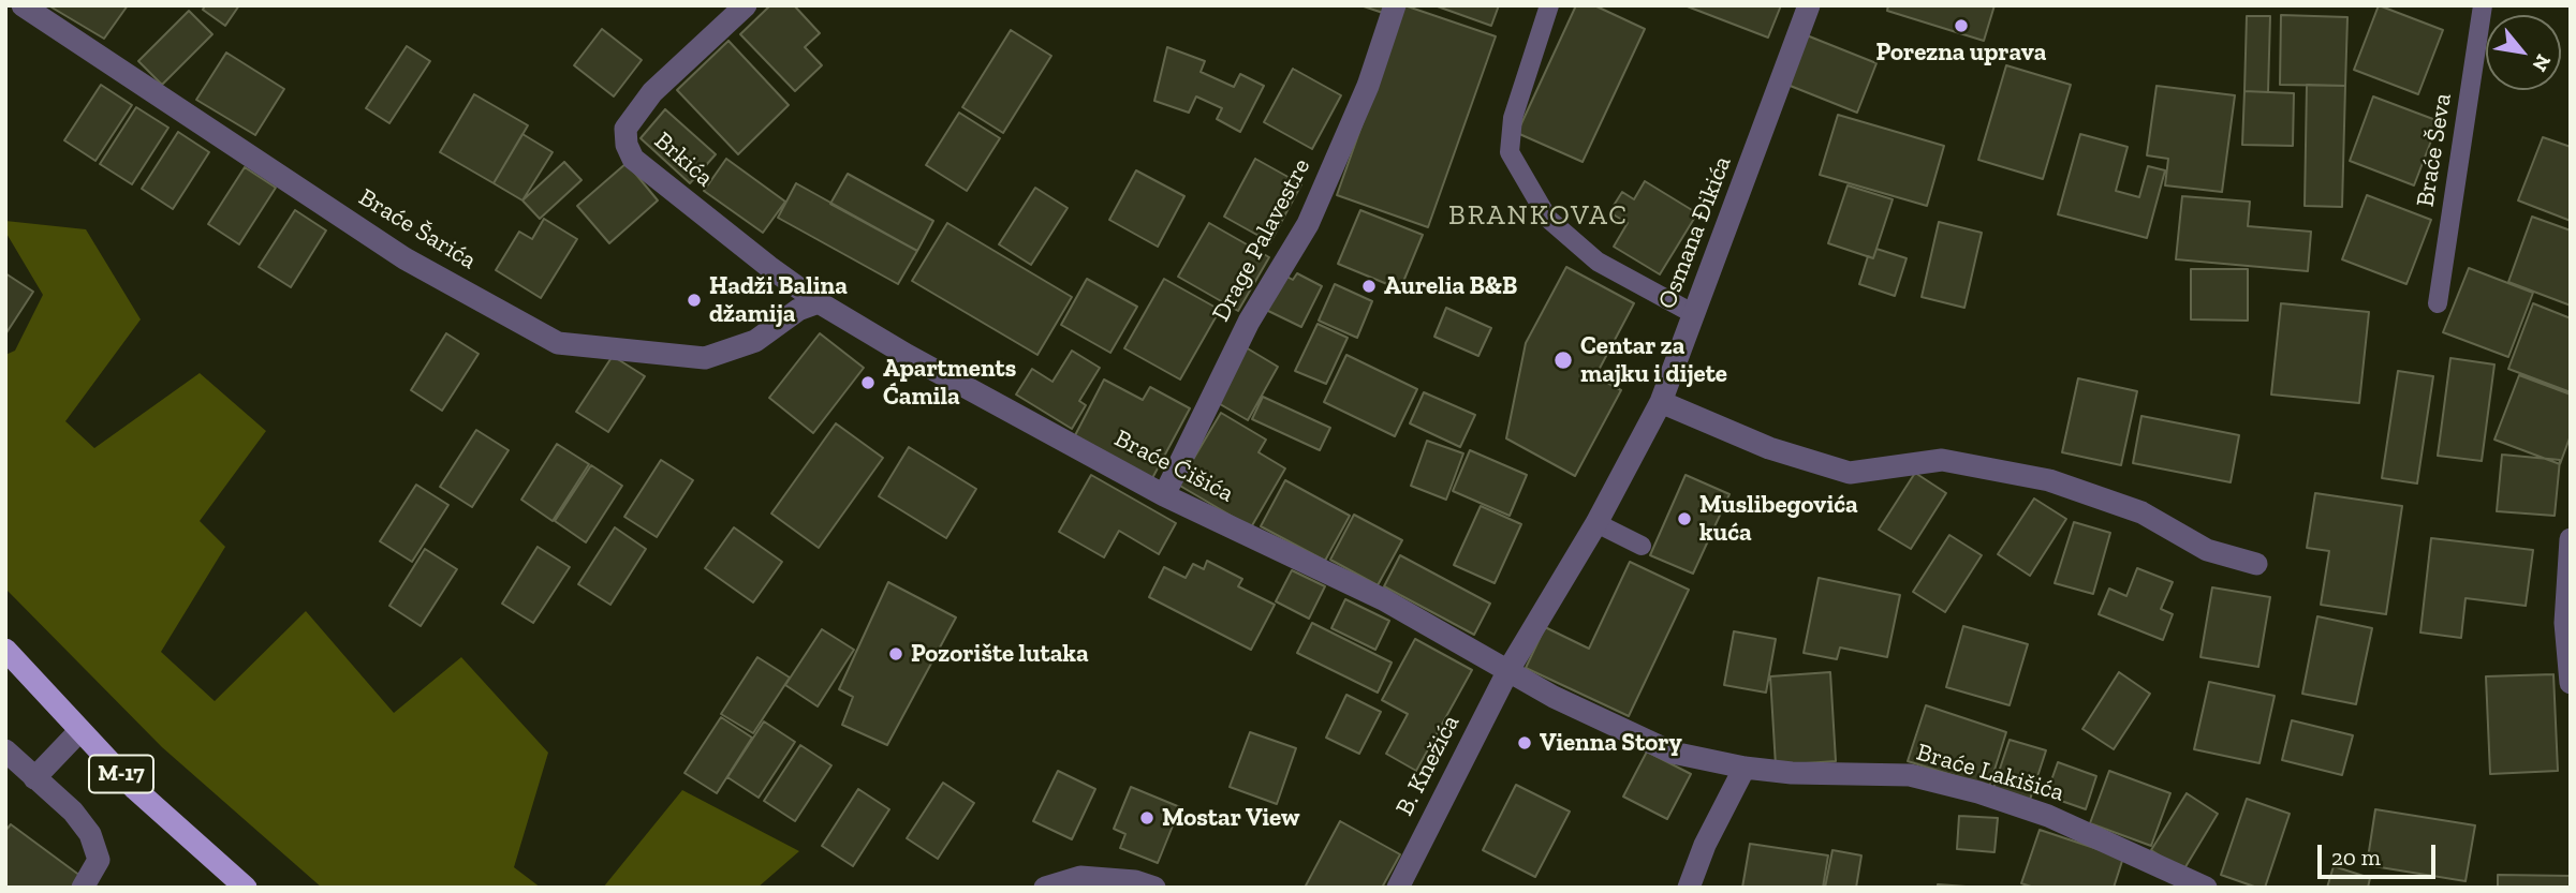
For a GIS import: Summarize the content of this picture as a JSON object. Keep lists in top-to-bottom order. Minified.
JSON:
{"streets":{"main road":["M-17"],"street":["Brkića","Braće Šarića","Osmana Đikića","Drage Palavestre","Braće Ćišića","B. Knežića","Braće Lakišića"],"lane":["Braće Ševa"]},"crossings":[["Brkića","Braće Šarića"],["Brkića","Braće Ćišića"],["Braće Šarića","Braće Ćišića"],["Osmana Đikića","Braće Ćišića"],["Osmana Đikića","B. Knežića"],["Osmana Đikića","Braće Lakišića"],["Drage Palavestre","Braće Ćišića"],["Braće Ćišića","B. Knežića"],["Braće Ćišića","Braće Lakišića"],["B. Knežića","Braće Lakišića"]],"districts":["BRANKOVAC"],"places":["Porezna uprava","Aurelia B&B","Hadži Balina džamija","Centar za majku i dijete","Apartments Ćamila","Muslibegovića kuća","Pozorište lutaka","Vienna Story","Mostar View"],"scale_bar":"20 m","north":"bottom right"}
